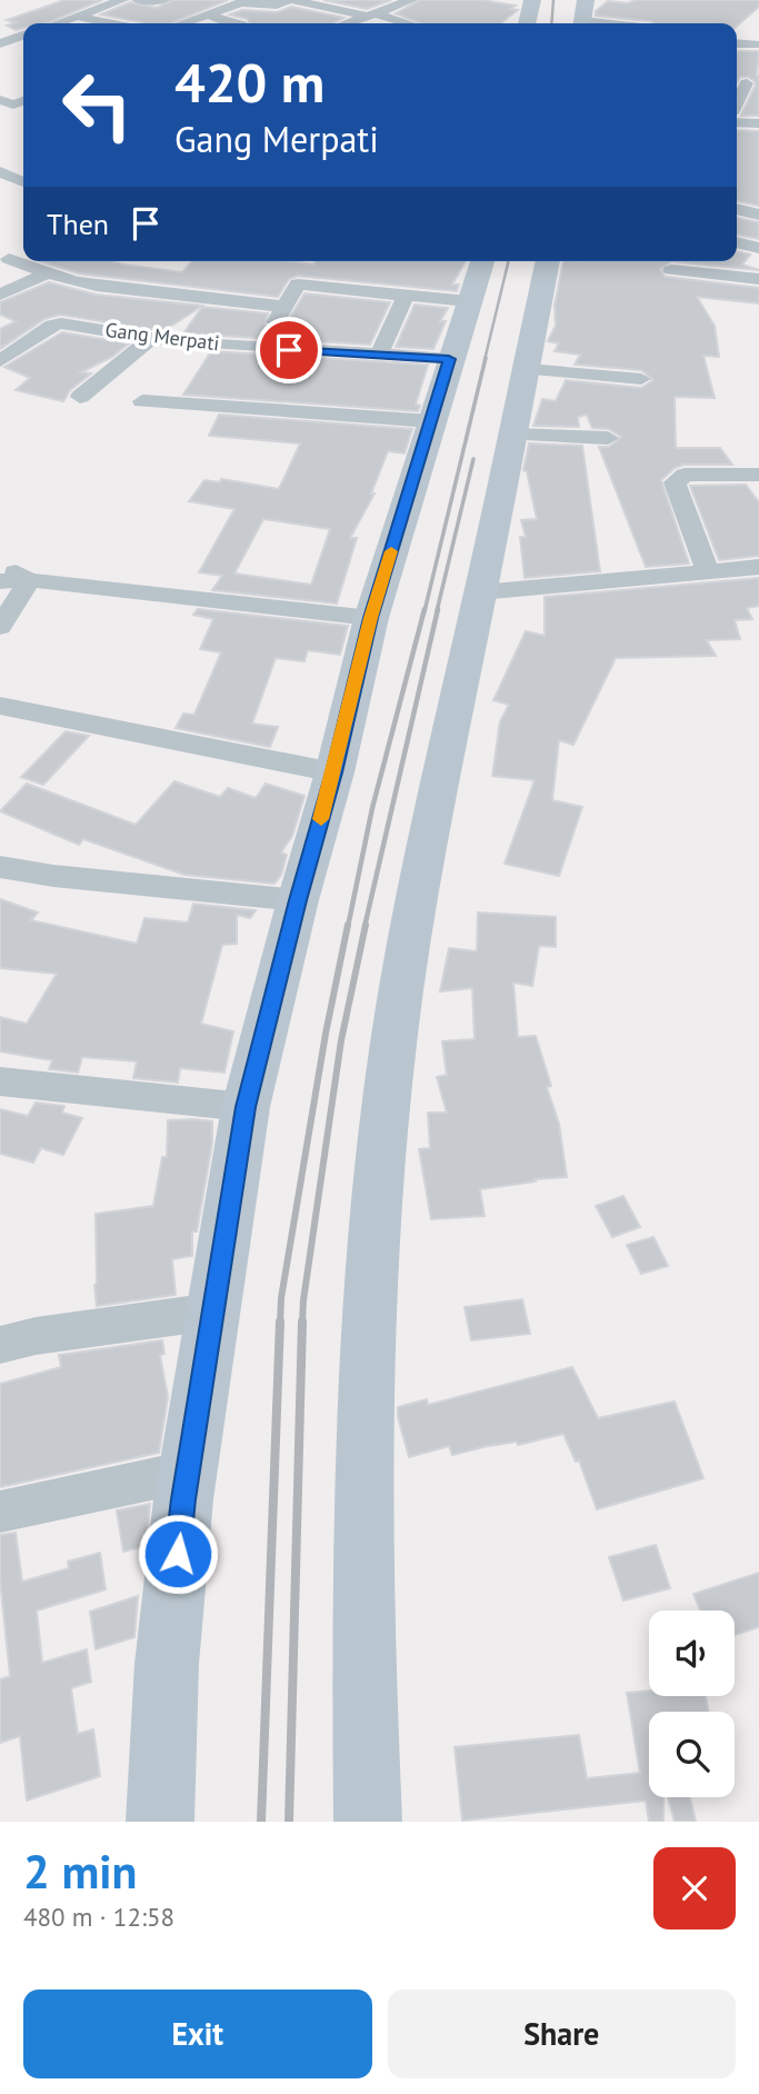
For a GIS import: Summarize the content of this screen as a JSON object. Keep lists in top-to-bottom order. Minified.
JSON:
{"streets":{"street":["Gang Merpati"]},"page":{"turn":["420 m","Gang Merpati"],"then":"Then","heading":["2 min","480 m · 12:58"],"buttons":["Exit","Share"]}}
